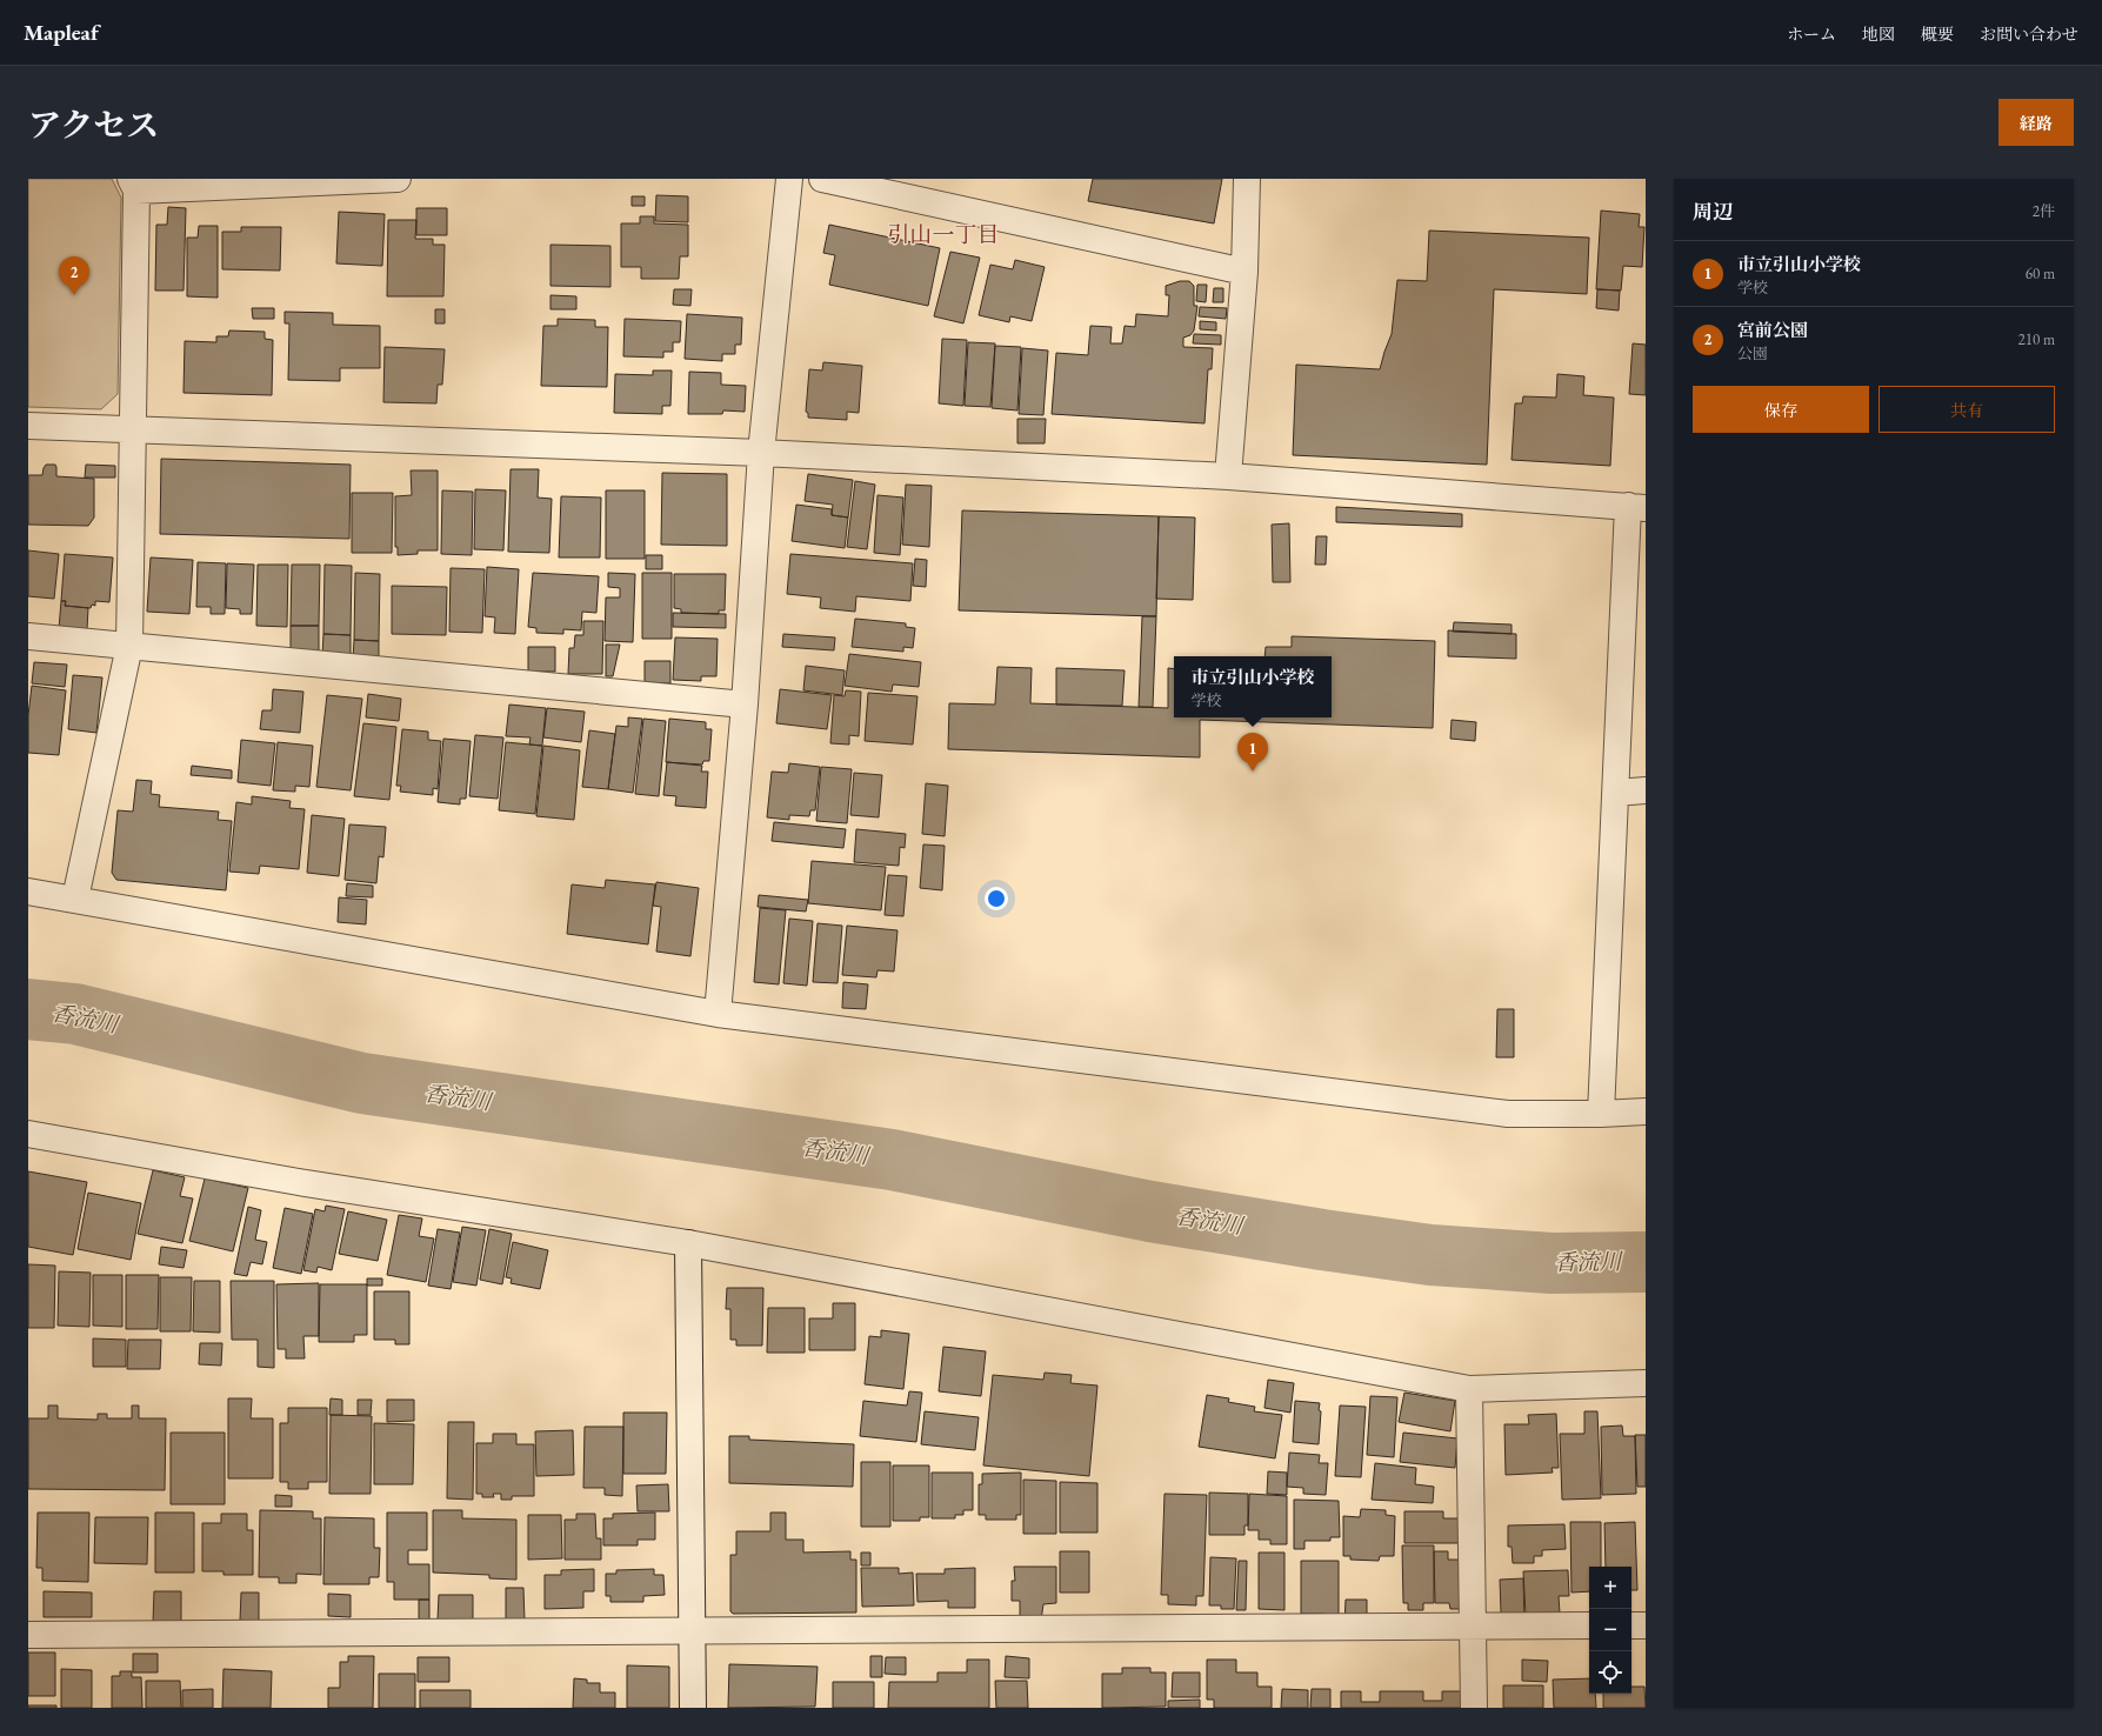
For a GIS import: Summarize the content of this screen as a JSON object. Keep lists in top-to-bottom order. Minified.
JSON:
{"districts":["引山一丁目"],"water":["香流川"],"page":{"header":"Mapleaf","nav":["ホーム","地図","概要","お問い合わせ"],"title":"アクセス","buttons":["経路",["保存","共有"]],"heading":["周辺","2件"],"list":[{"mark":"1","name":"市立引山小学校","note":"学校","value":"60 m"},{"mark":"2","name":"宮前公園","note":"公園","value":"210 m"}],"pins":["2","1"],"popup":["市立引山小学校","学校"],"map_buttons":["+","−"]}}
